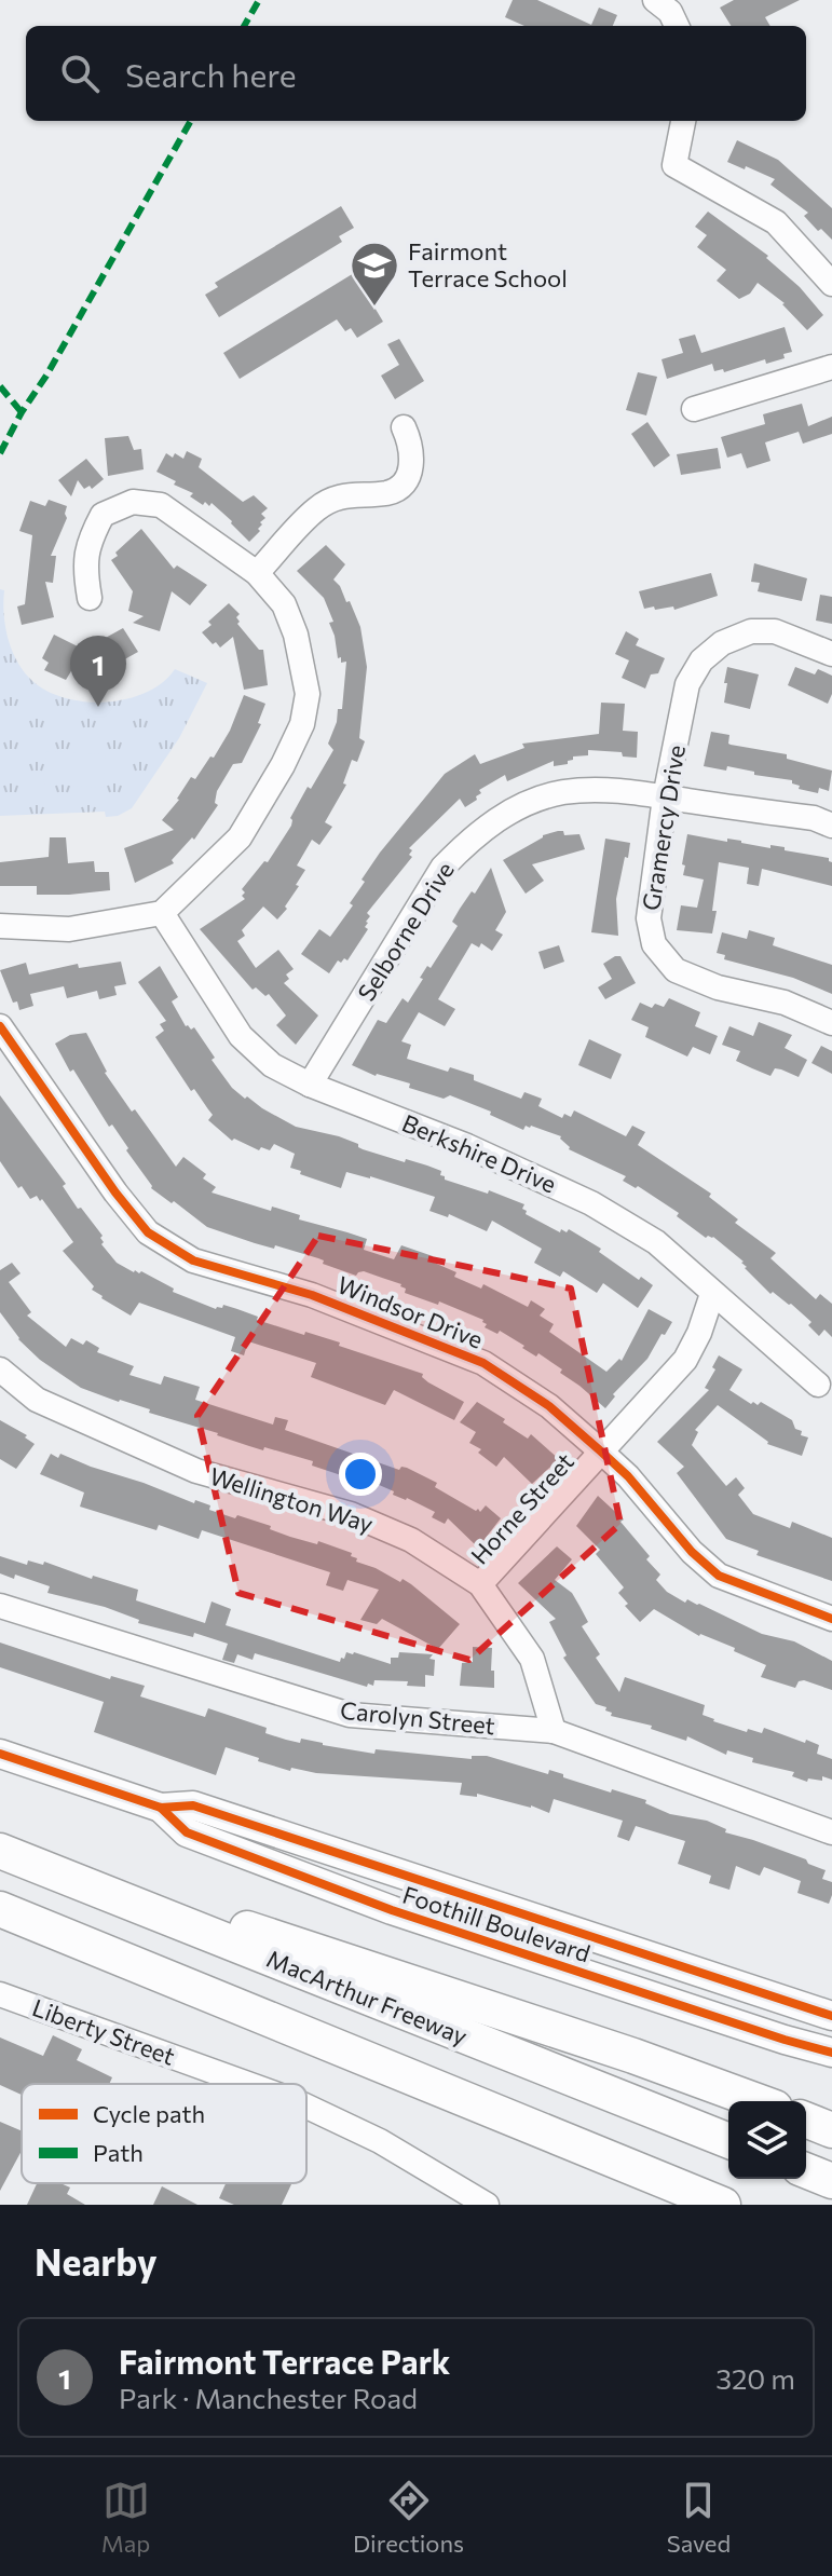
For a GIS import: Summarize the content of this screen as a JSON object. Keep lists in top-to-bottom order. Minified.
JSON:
{"streets":{"highway":["MacArthur Freeway"],"main road":["Foothill Boulevard"],"street":["Gramercy Drive","Selborne Drive","Berkshire Drive","Windsor Drive","Wellington Way","Horne Street","Carolyn Street","Liberty Street"]},"crossings":[["Gramercy Drive","Selborne Drive"],["Selborne Drive","Berkshire Drive"],["Berkshire Drive","Horne Street"],["Windsor Drive","Horne Street"],["Wellington Way","Horne Street"],["Wellington Way","Carolyn Street"]],"places":{"school or university":["Fairmont Terrace School"]},"legend":["Cycle path","Path"],"page":{"search":"Search here","pins":"1","heading":"Nearby","list":[{"mark":"1","name":"Fairmont Terrace Park","note":"Park · Manchester Road","value":"320 m"}],"nav":["Map","Directions","Saved"]}}
